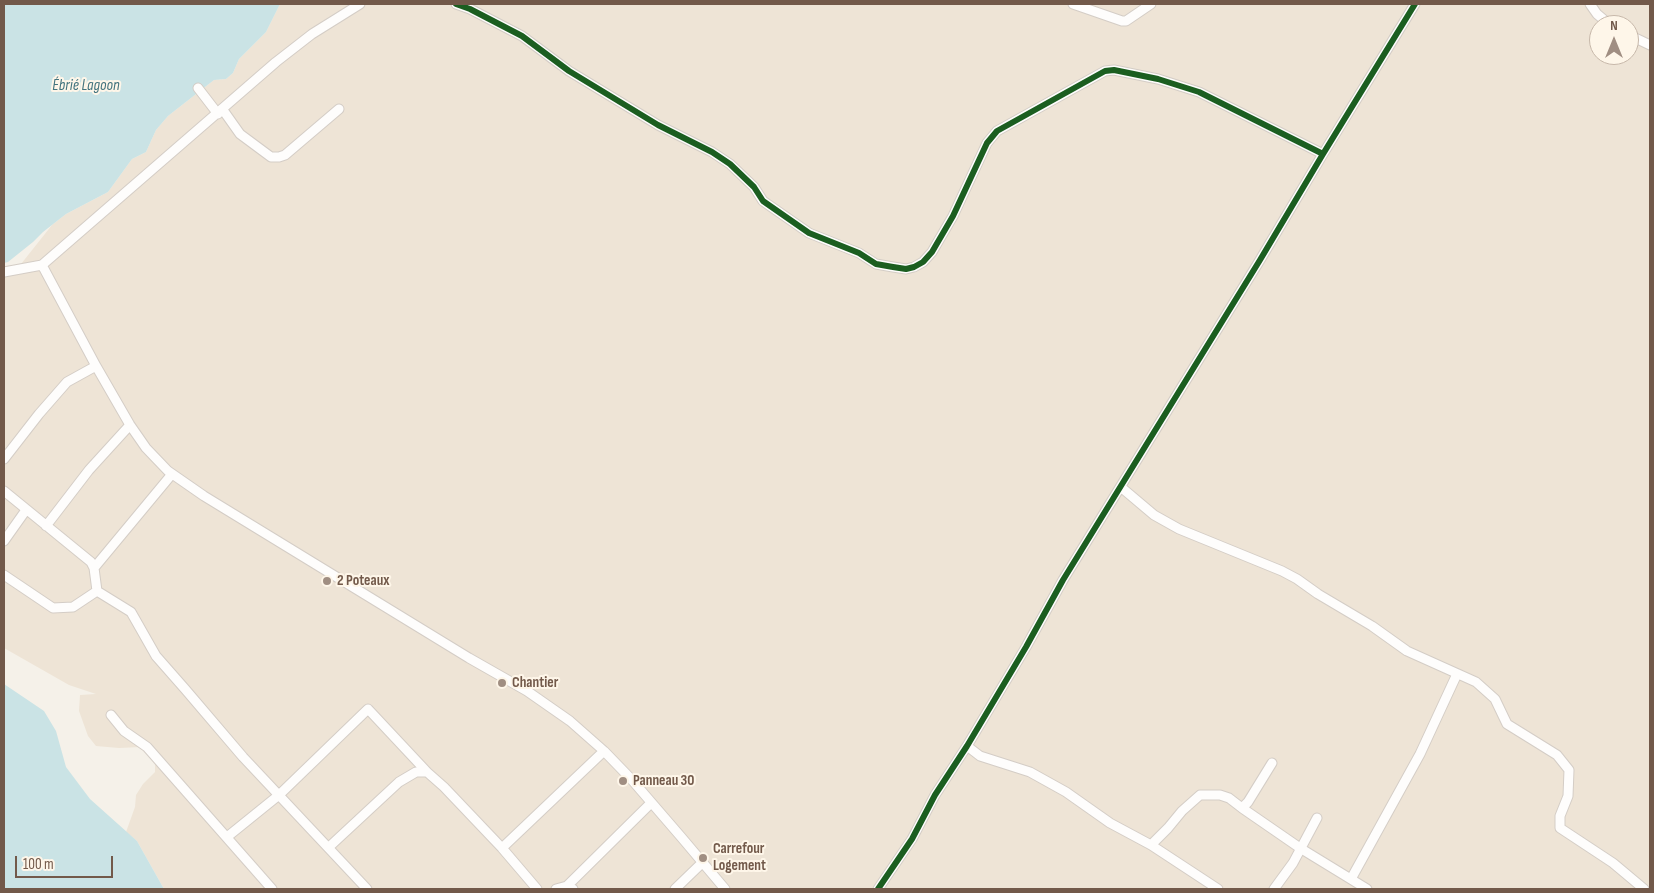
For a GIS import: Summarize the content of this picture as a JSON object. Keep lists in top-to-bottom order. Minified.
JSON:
{"water":["Ébrié Lagoon"],"places":["2 Poteaux","Chantier","Panneau 30","Carrefour Logement"],"scale_bar":"100 m","north":"top"}
